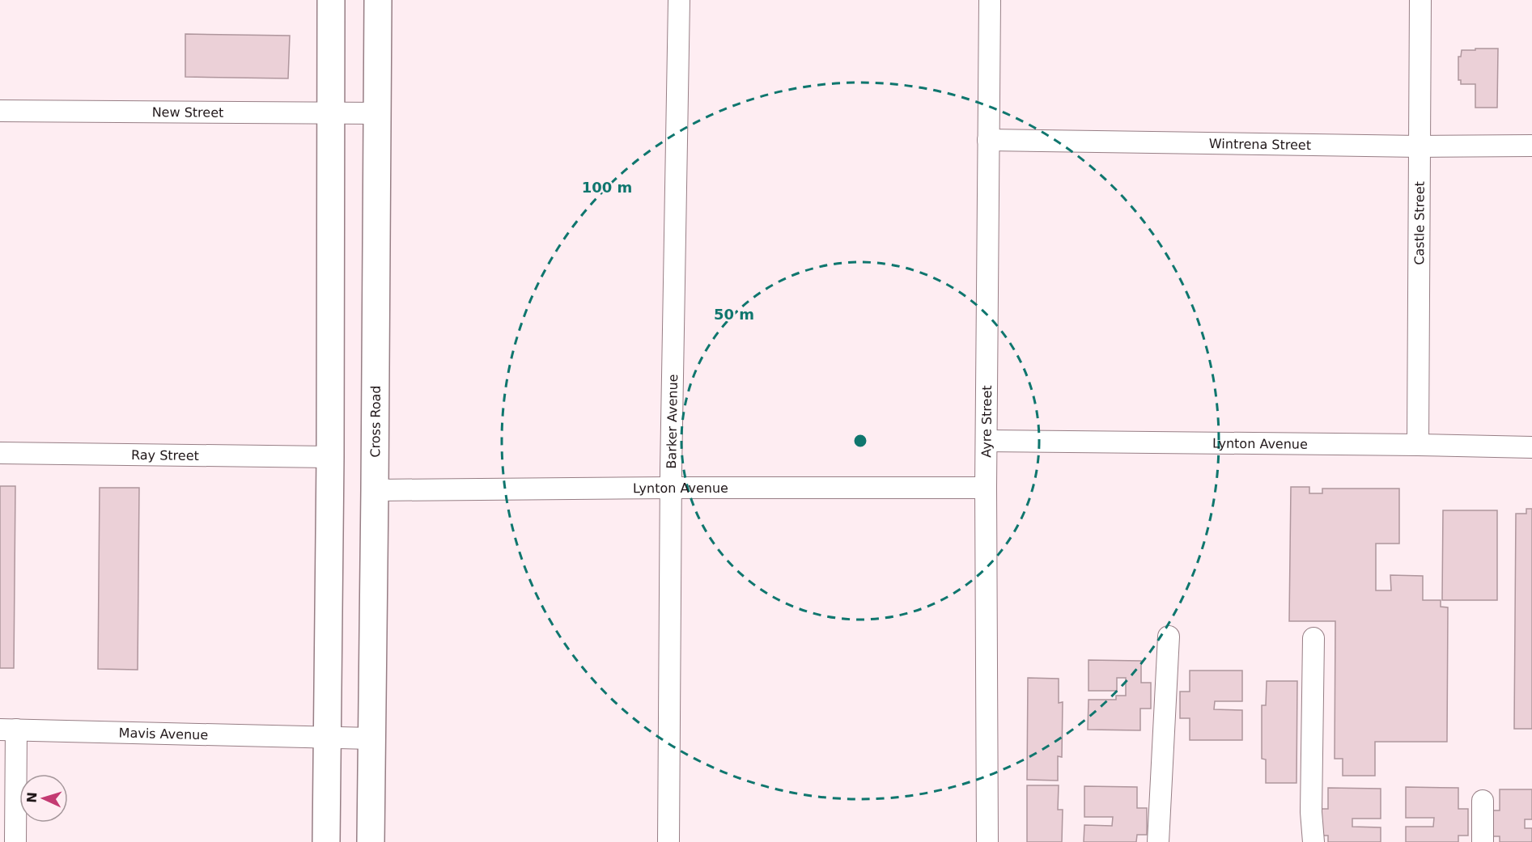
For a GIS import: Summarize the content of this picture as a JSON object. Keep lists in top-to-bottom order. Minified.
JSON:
{"streets":{"highway":["Cross Road"],"street":["New Street","Wintrena Street","Castle Street","Barker Avenue","Ayre Street","Lynton Avenue","Ray Street","Mavis Avenue"]},"crossings":[["New Street","Cross Road"],["Wintrena Street","Castle Street"],["Wintrena Street","Ayre Street"],["Castle Street","Lynton Avenue"],["Barker Avenue","Lynton Avenue"],["Ayre Street","Lynton Avenue"],["Cross Road","Lynton Avenue"],["Cross Road","Mavis Avenue"]],"north":"left","rings":["100 m","50 m"]}
